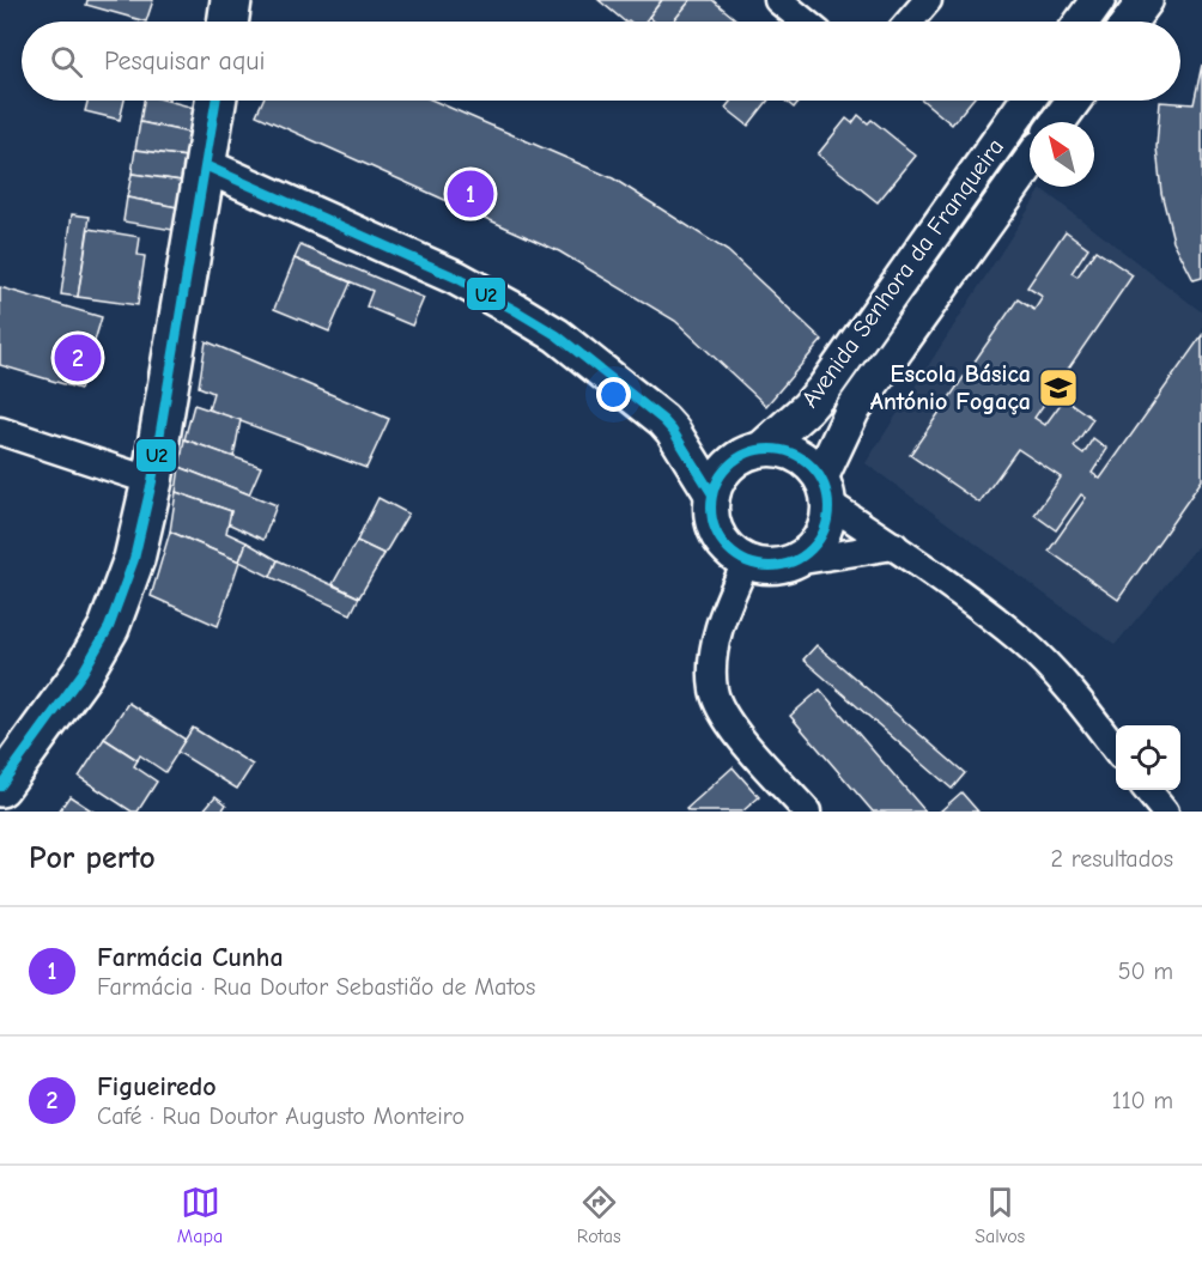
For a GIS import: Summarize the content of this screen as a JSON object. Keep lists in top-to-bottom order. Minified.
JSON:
{"streets":{"street":["Avenida Senhora da Franqueira"]},"places":{"school or university":["Escola Básica António Fogaça"]},"lines":["transit line U2"],"north":"top left","page":{"search":"Pesquisar aqui","pins":["1","2"],"heading":["Por perto","2 resultados"],"list":[{"mark":"1","name":"Farmácia Cunha","note":"Farmácia · Rua Doutor Sebastião de Matos","value":"50 m"},{"mark":"2","name":"Figueiredo","note":"Café · Rua Doutor Augusto Monteiro","value":"110 m"}],"nav":["Mapa","Rotas","Salvos"]}}
